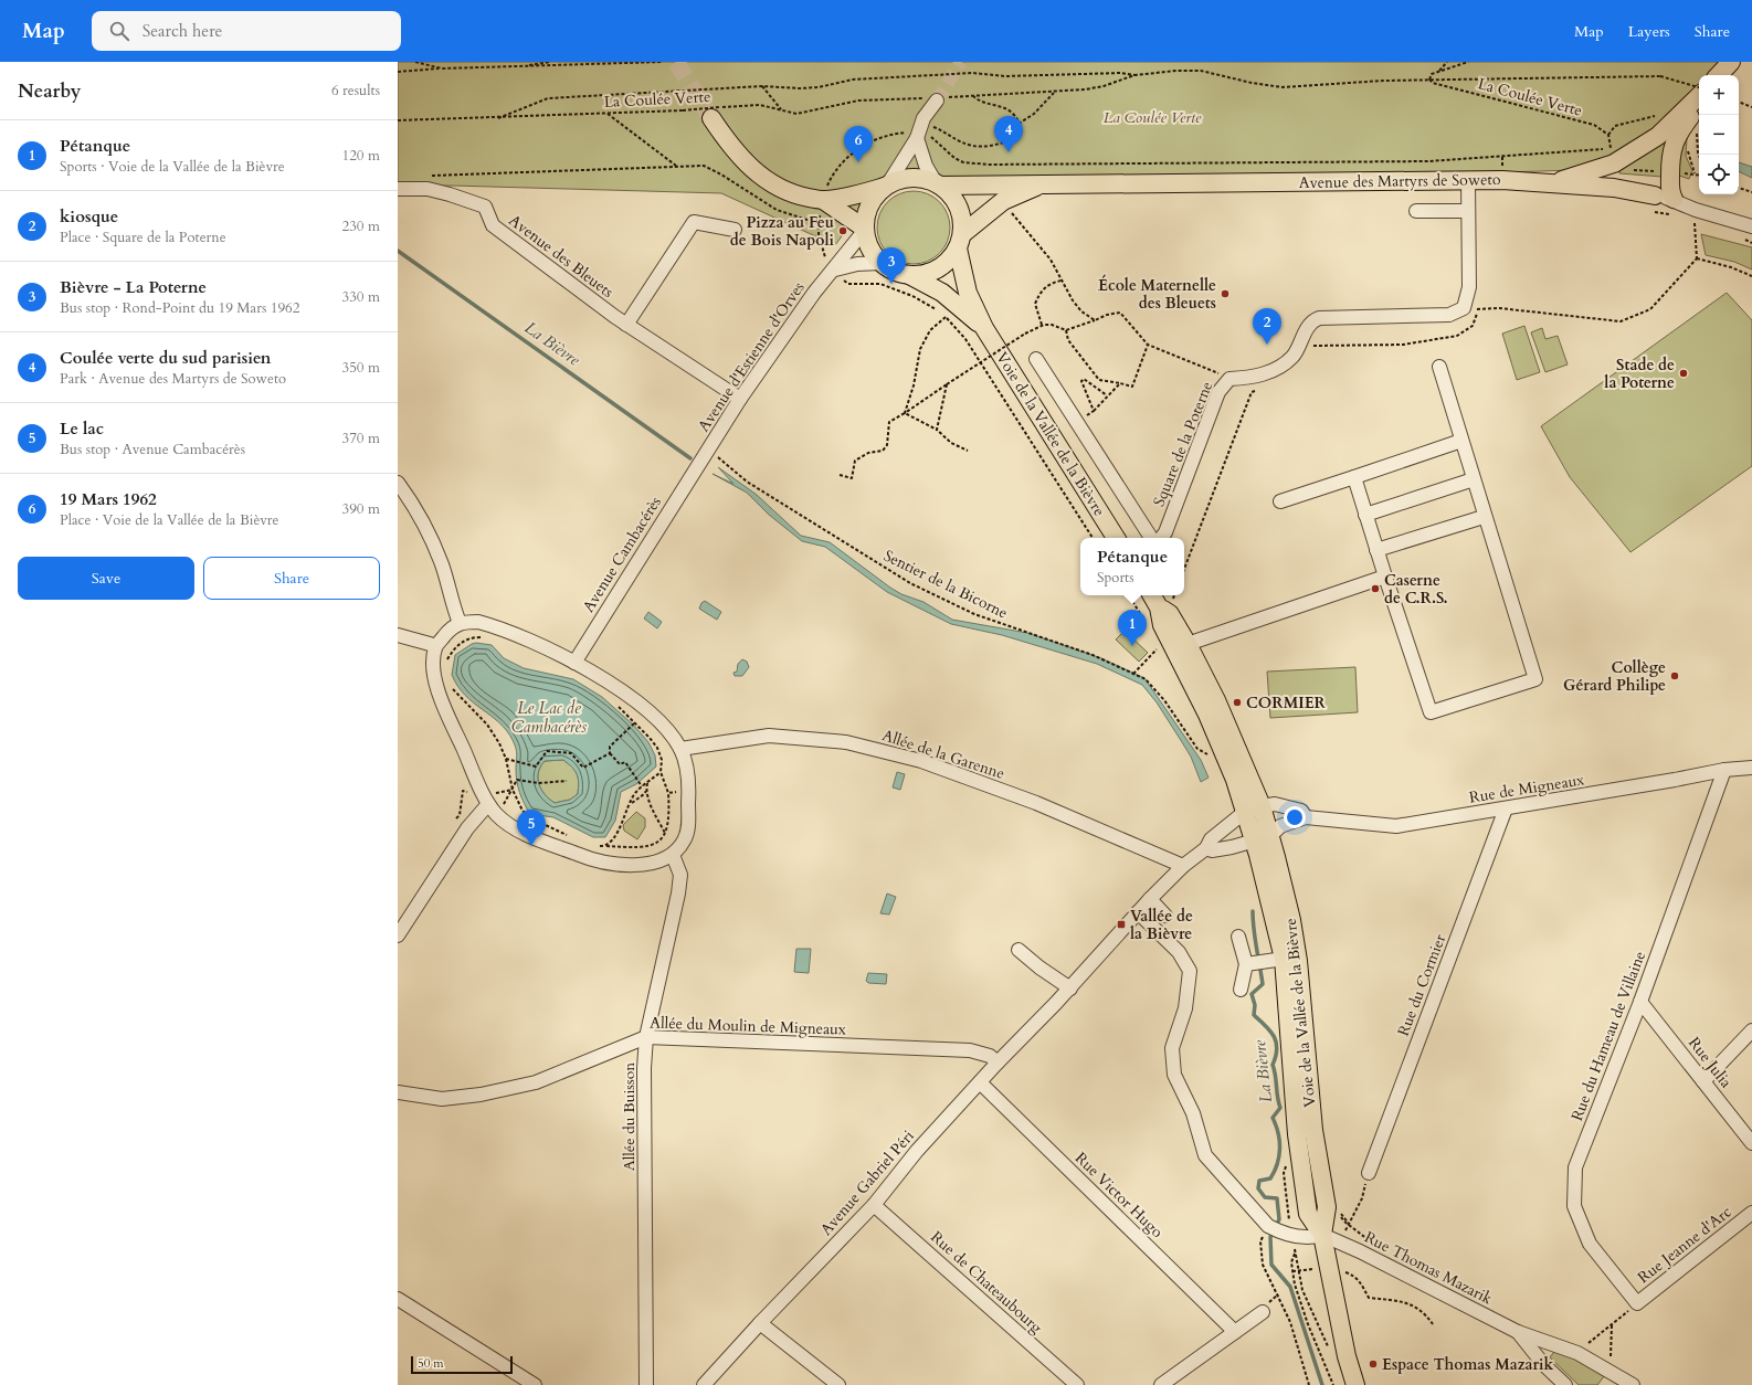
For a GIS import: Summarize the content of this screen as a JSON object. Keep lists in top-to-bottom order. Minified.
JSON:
{"streets":{"main road":["Avenue des Martyrs de Soweto","Voie de la Vallée de la Bièvre"],"street":["Avenue des Bleuets","Avenue d'Estienne d'Orves","Square de la Poterne","Avenue Cambacérès","Allée de la Garenne","Rue de Migneaux","Rue du Cormier","Allée du Moulin de Migneaux","Rue du Hameau de Villaine","Rue Julia","Allée du Buisson","Avenue Gabriel Péri","Rue Victor Hugo","Rue Jeanne d'Arc","Rue Thomas Mazarik","Rue de Chateaubourg"],"path":["La Coulée Verte","Sentier de la Bicorne"]},"crossings":[["Avenue des Martyrs de Soweto","Avenue d'Estienne d'Orves"],["Avenue des Martyrs de Soweto","Voie de la Vallée de la Bièvre"],["Avenue des Bleuets","Avenue d'Estienne d'Orves"],["Avenue d'Estienne d'Orves","Voie de la Vallée de la Bièvre"],["Avenue d'Estienne d'Orves","Avenue Cambacérès"],["Avenue d'Estienne d'Orves","Sentier de la Bicorne"],["Voie de la Vallée de la Bièvre","Rue de Migneaux"],["Voie de la Vallée de la Bièvre","Rue Thomas Mazarik"],["Allée de la Garenne","Avenue Gabriel Péri"],["Rue de Migneaux","Rue du Cormier"],["Rue de Migneaux","Rue du Hameau de Villaine"],["Rue de Migneaux","Avenue Gabriel Péri"],["Allée du Moulin de Migneaux","Allée du Buisson"],["Allée du Moulin de Migneaux","Avenue Gabriel Péri"],["Rue du Hameau de Villaine","Rue Julia"],["Rue du Hameau de Villaine","Rue Jeanne d'Arc"],["Avenue Gabriel Péri","Rue Victor Hugo"],["Avenue Gabriel Péri","Rue de Chateaubourg"]],"water":["La Bièvre","Le Lac de Cambacérès"],"parks":["La Coulée Verte"],"places":{"other":["Pizza au Feu de Bois Napoli","École Maternelle des Bleuets","Stade de la Poterne","Caserne de C.R.S.","Collège Gérard Philipe","CORMIER","Espace Thomas Mazarik"],"transit":["Vallée de la Bièvre"]},"scale_bar":"50 m","page":{"header":"Map","search":"Search here","nav":["Map","Layers","Share"],"heading":["Nearby","6 results"],"map_buttons":["+","−"],"pins":["4","6","3","2","1","5"],"list":[{"mark":"1","name":"Pétanque","note":"Sports · Voie de la Vallée de la Bièvre","value":"120 m"},{"mark":"2","name":"kiosque","note":"Place · Square de la Poterne","value":"230 m"},{"mark":"3","name":"Bièvre - La Poterne","note":"Bus stop · Rond-Point du 19 Mars 1962","value":"330 m"},{"mark":"4","name":"Coulée verte du sud parisien","note":"Park · Avenue des Martyrs de Soweto","value":"350 m"},{"mark":"5","name":"Le lac","note":"Bus stop · Avenue Cambacérès","value":"370 m"},{"mark":"6","name":"19 Mars 1962","note":"Place · Voie de la Vallée de la Bièvre","value":"390 m"}],"popup":["Pétanque","Sports"],"buttons":["Save","Share"],"scale":"50 m"}}
